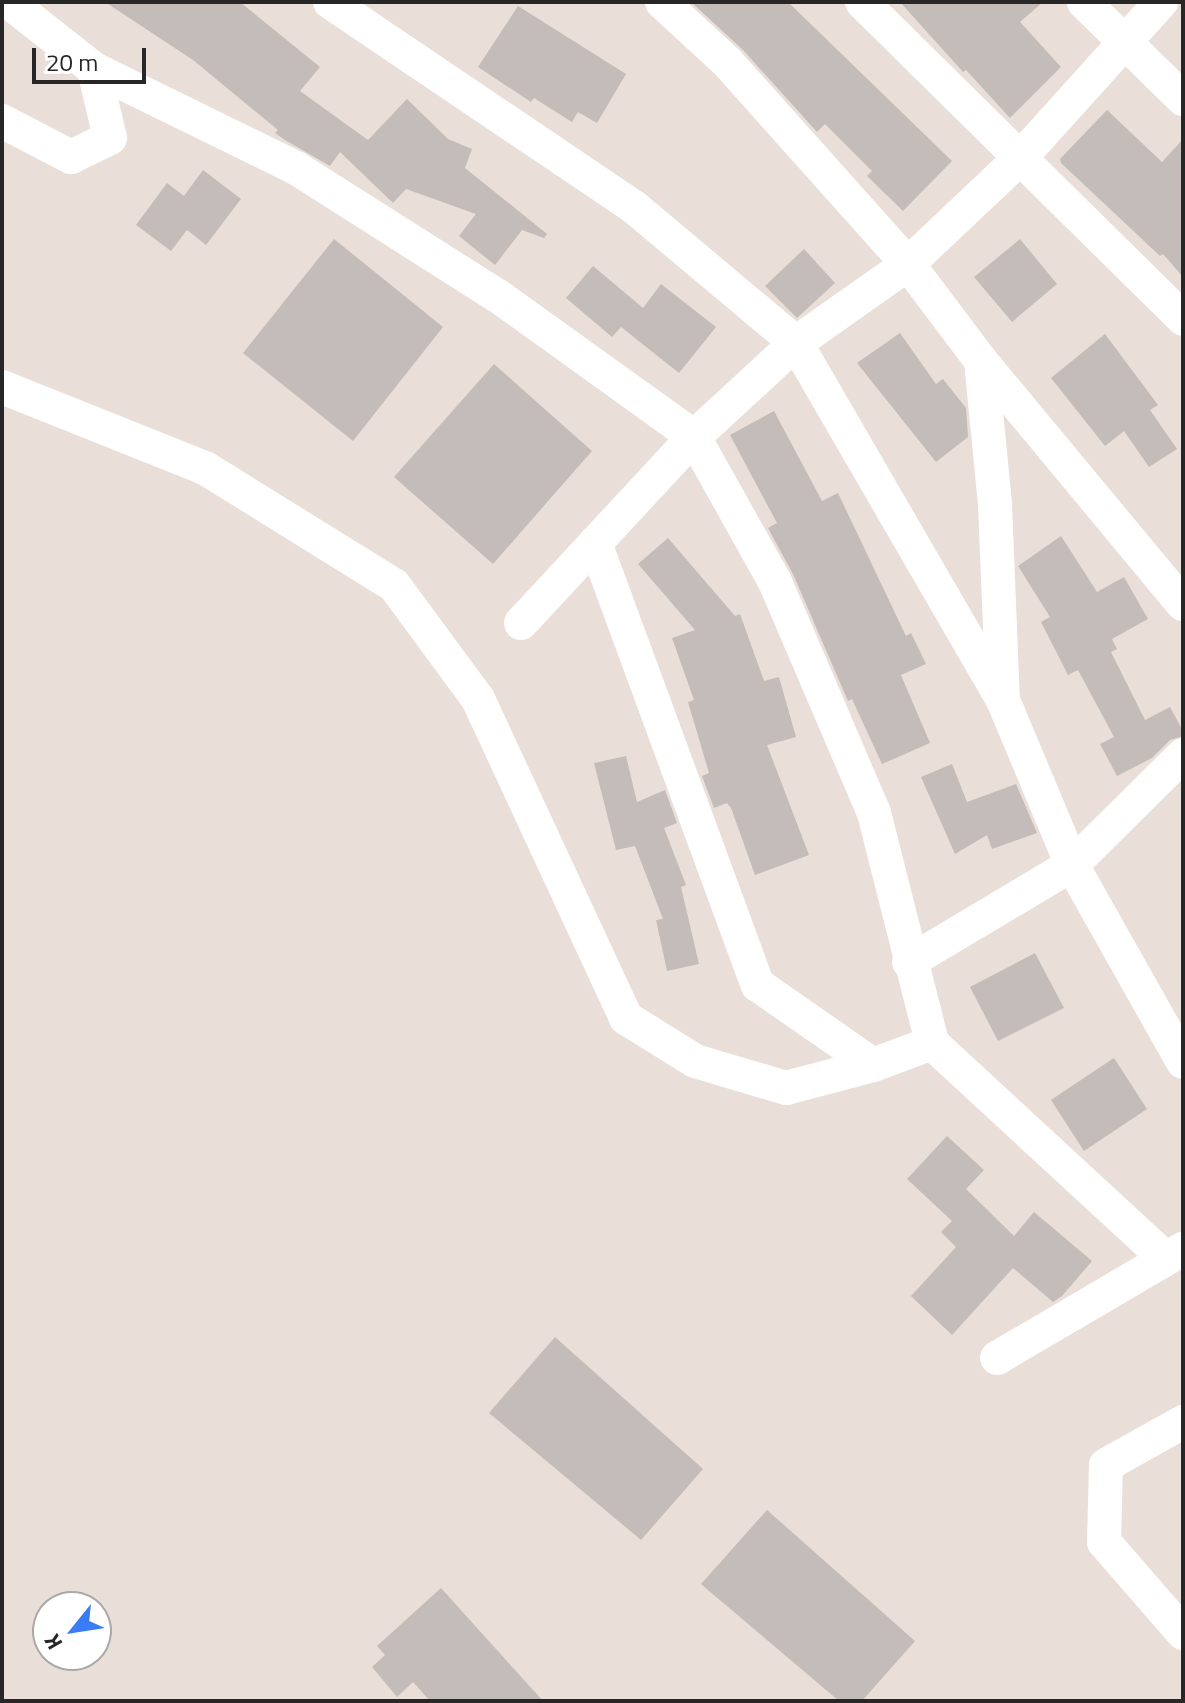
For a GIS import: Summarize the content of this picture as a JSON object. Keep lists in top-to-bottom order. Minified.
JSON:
{"scale_bar":"20 m","north":"bottom left"}
